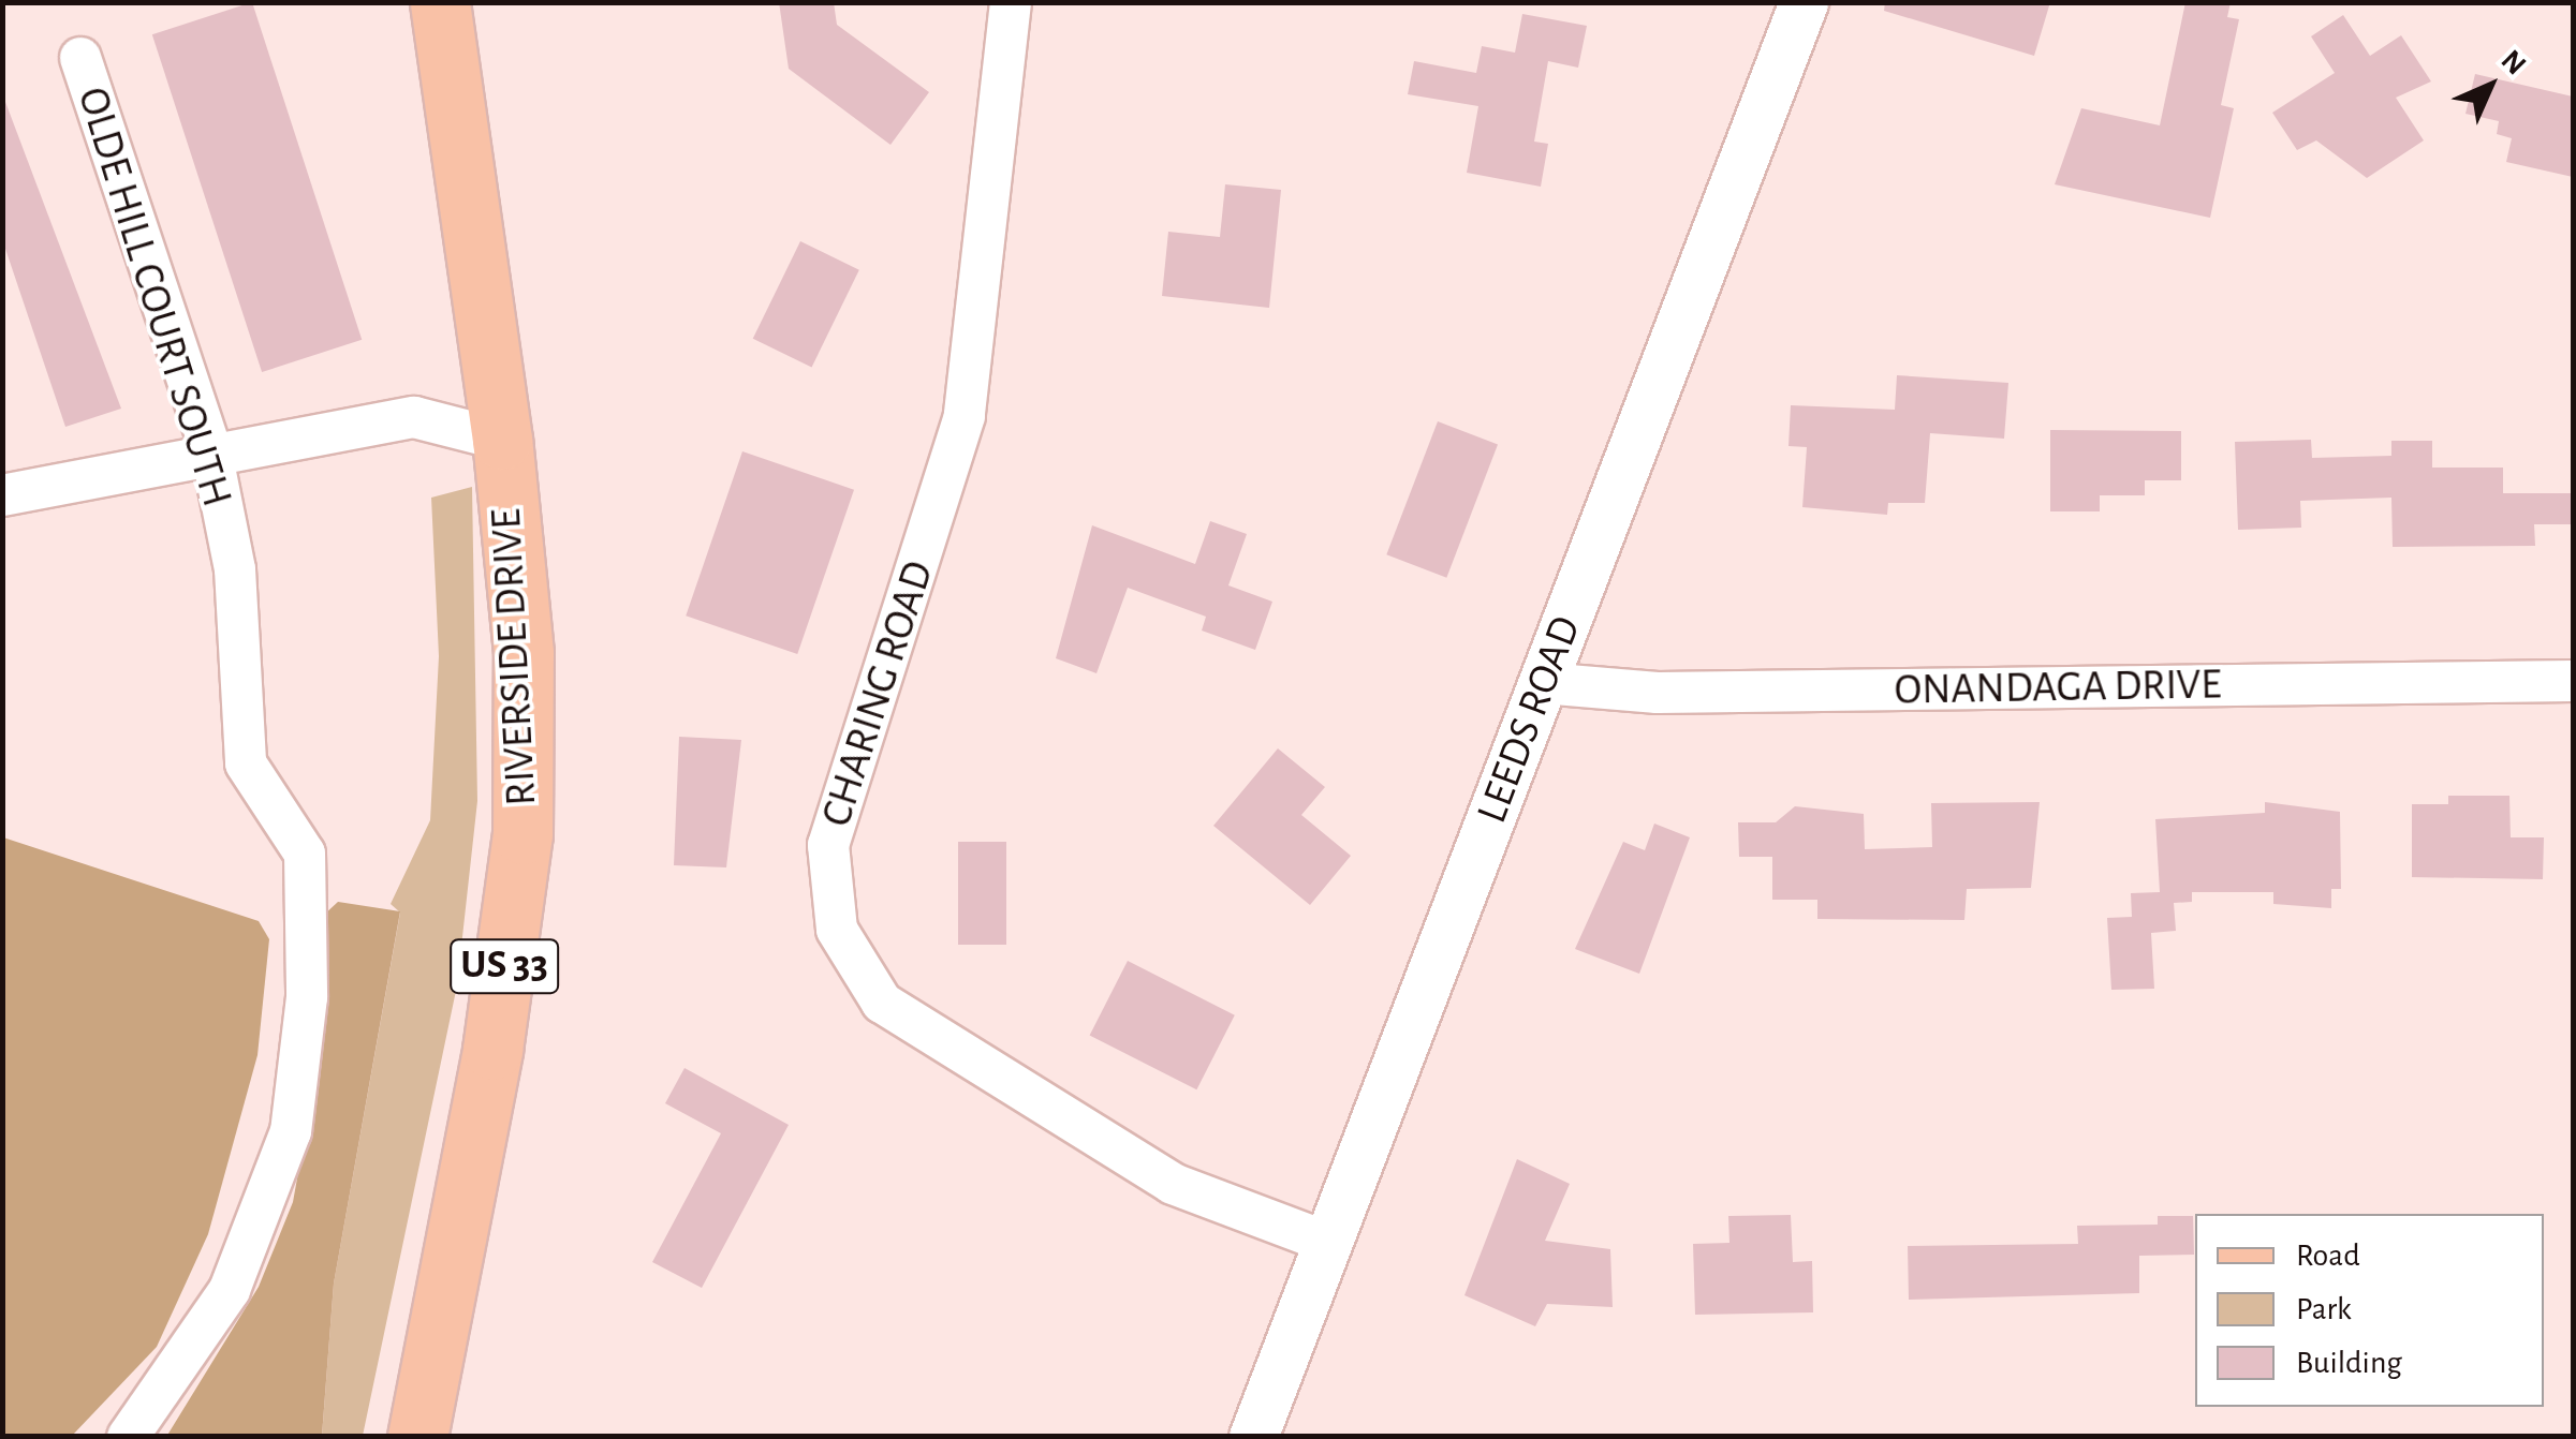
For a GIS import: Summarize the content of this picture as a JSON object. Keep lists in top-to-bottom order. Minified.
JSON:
{"streets":{"main road":["RIVERSIDE DRIVE","US 33"],"street":["OLDE HILL COURT SOUTH","ONANDAGA DRIVE","CHARING ROAD","LEEDS ROAD"]},"crossings":[["ONANDAGA DRIVE","LEEDS ROAD"],["CHARING ROAD","LEEDS ROAD"]],"legend":["Road","Park","Building"],"north":"top right"}
